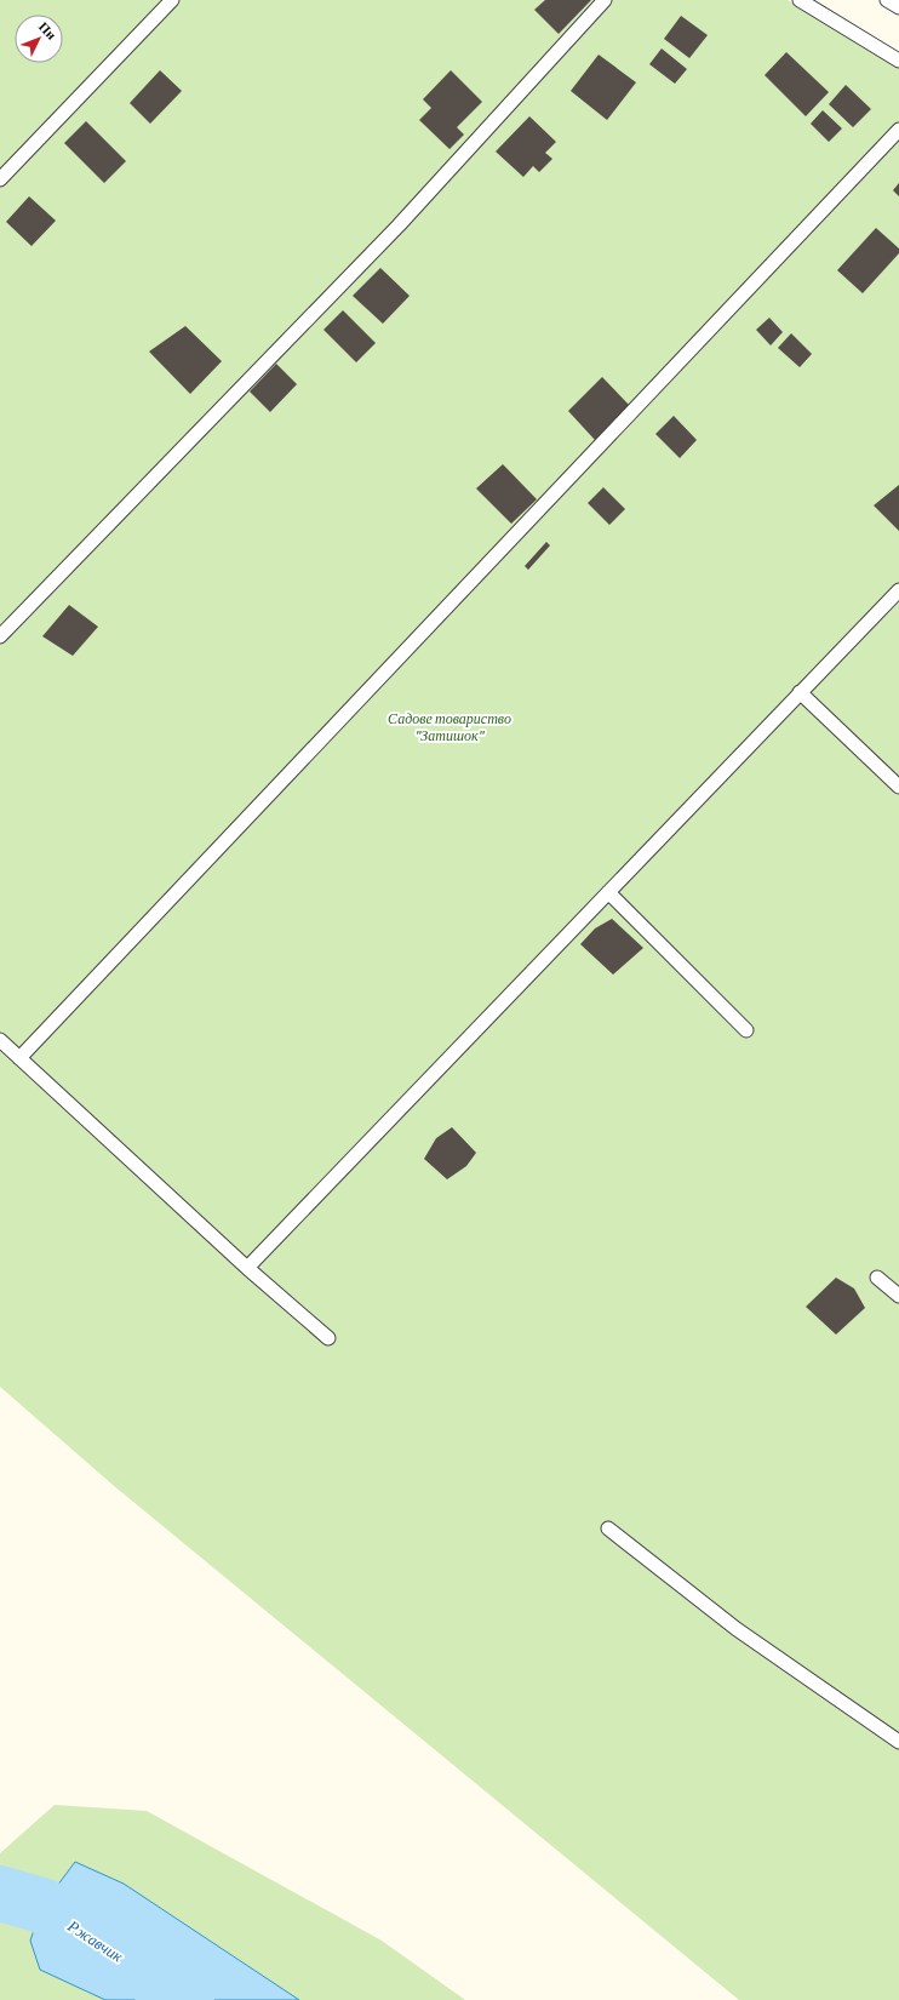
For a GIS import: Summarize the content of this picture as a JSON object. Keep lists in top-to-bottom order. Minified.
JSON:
{"water":["Ржавчик"],"parks":["Садове товариство \"Затишок\""],"north":"top right"}
